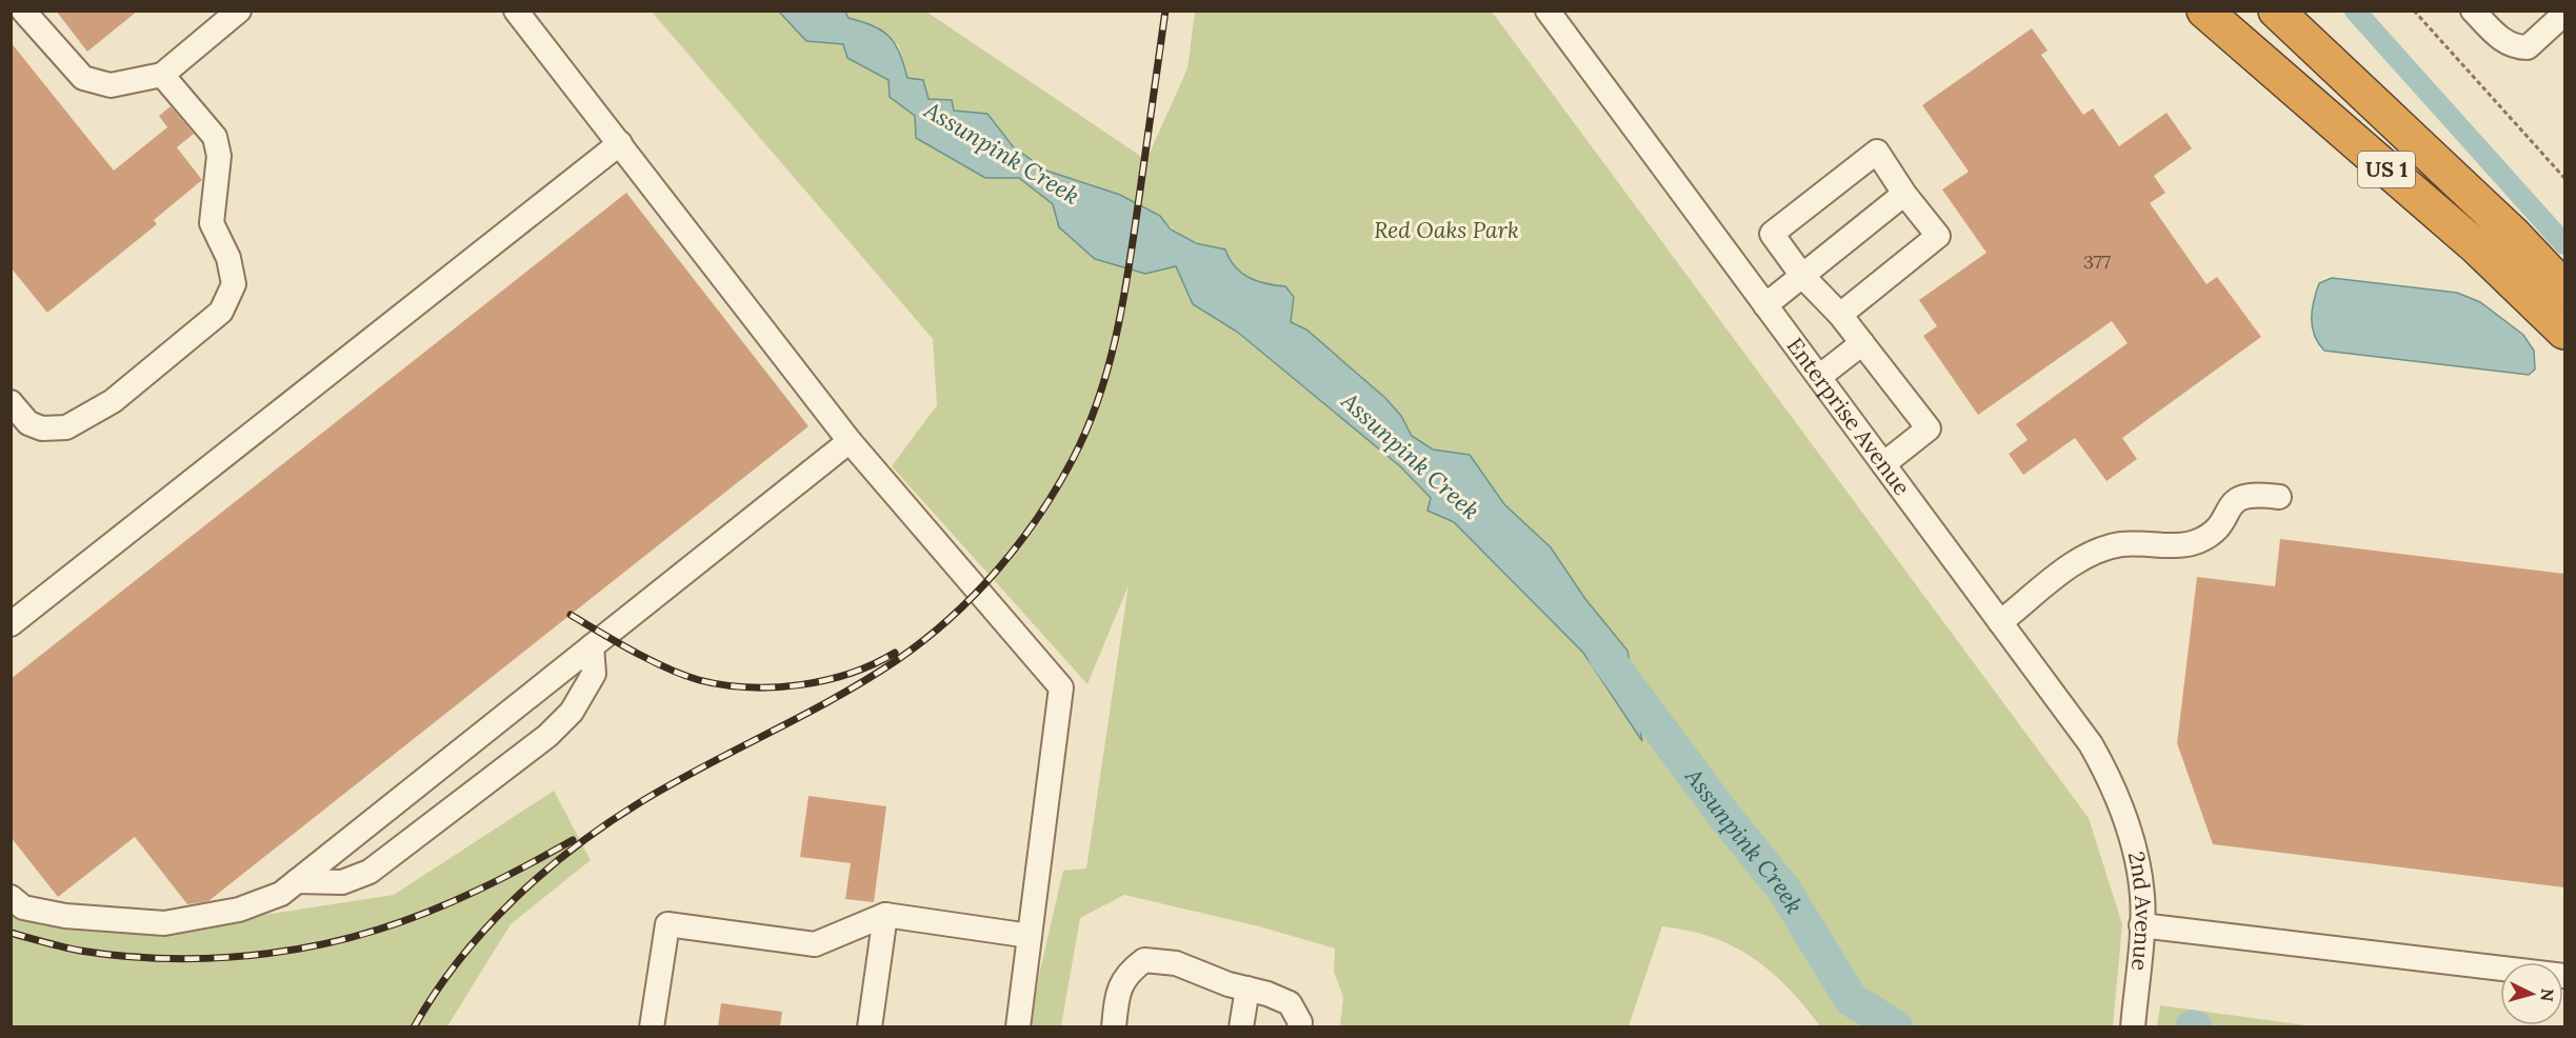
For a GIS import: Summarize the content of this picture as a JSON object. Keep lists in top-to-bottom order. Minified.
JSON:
{"streets":{"highway":["US 1"],"street":["Enterprise Avenue","2nd Avenue"]},"crossings":[["Enterprise Avenue","2nd Avenue"]],"water":["Assunpink Creek"],"parks":["Red Oaks Park"],"house_numbers":["377"],"north":"right"}
